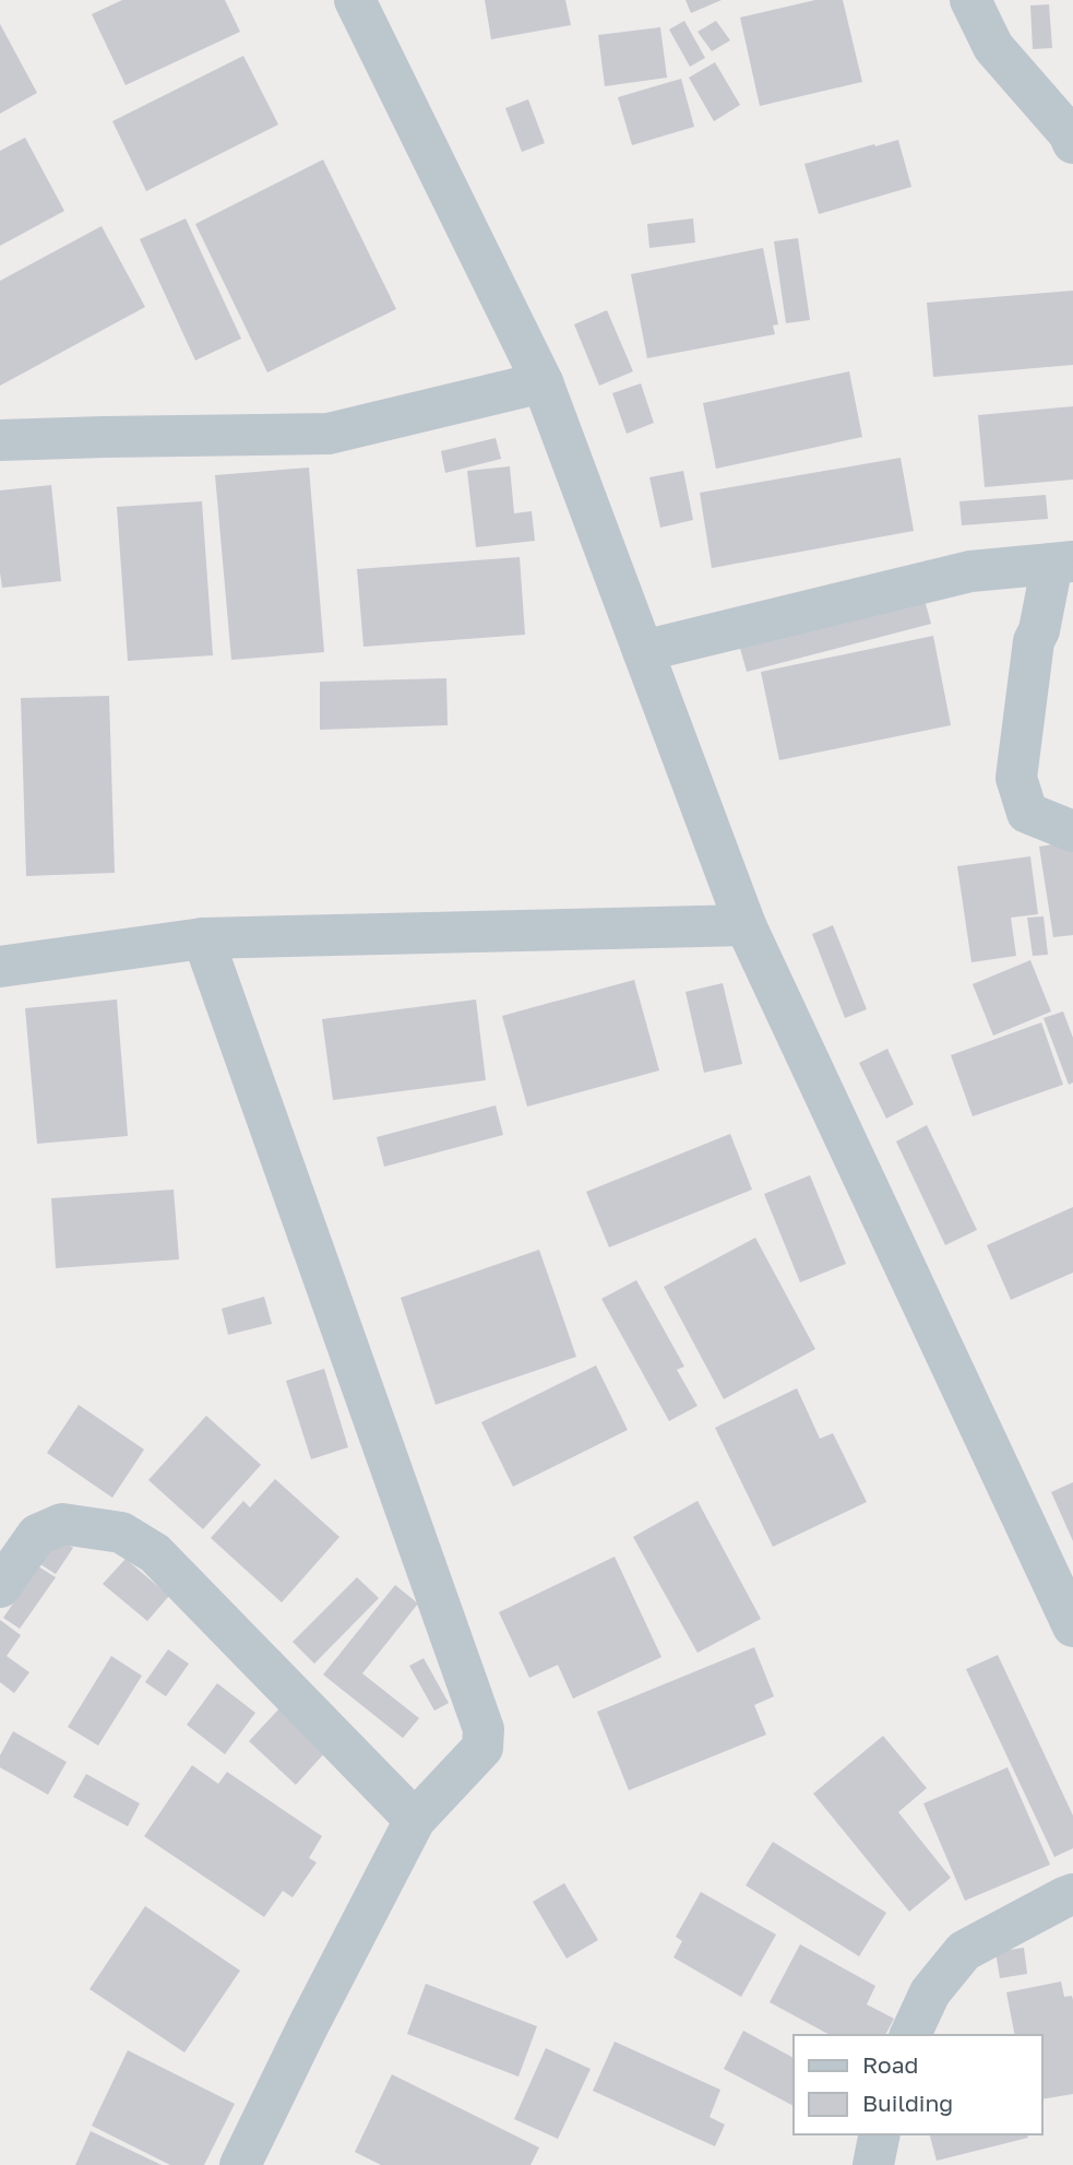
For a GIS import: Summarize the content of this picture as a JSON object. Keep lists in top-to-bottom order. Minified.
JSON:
{"legend":["Road","Building"]}
